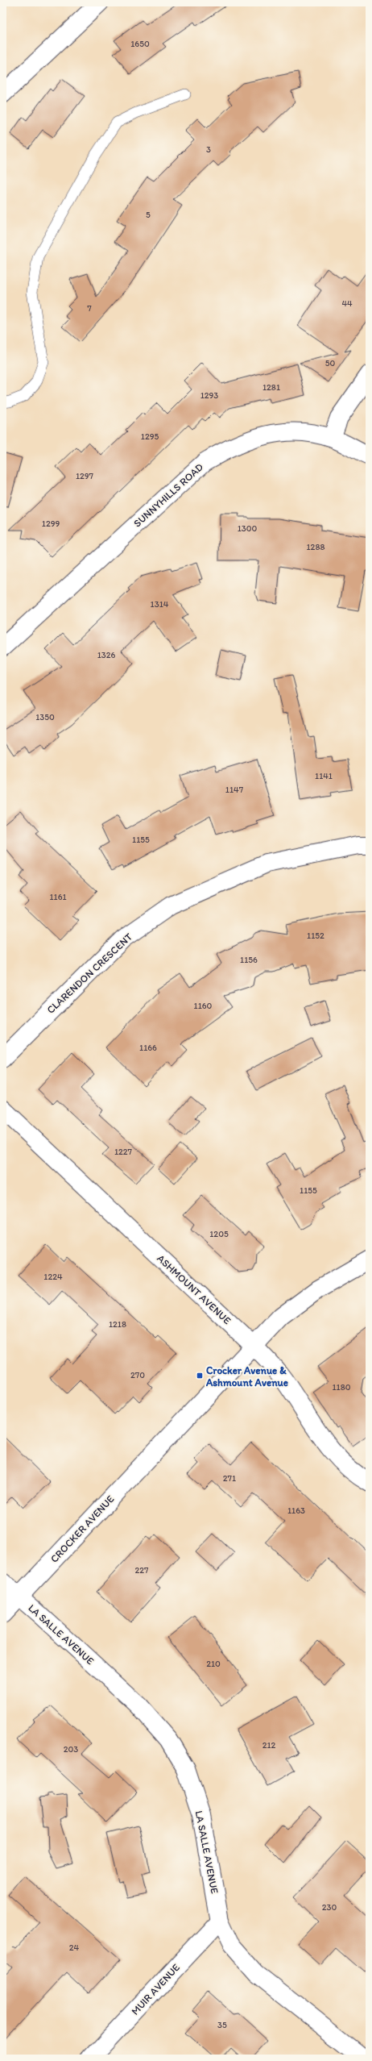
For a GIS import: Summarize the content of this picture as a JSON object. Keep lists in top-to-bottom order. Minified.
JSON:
{"streets":{"street":["SUNNYHILLS ROAD","CLARENDON CRESCENT","ASHMOUNT AVENUE","CROCKER AVENUE","LA SALLE AVENUE","MUIR AVENUE"]},"crossings":[["ASHMOUNT AVENUE","CROCKER AVENUE"],["CROCKER AVENUE","LA SALLE AVENUE"],["LA SALLE AVENUE","MUIR AVENUE"]],"places":{"transit":["Crocker Avenue & Ashmount Avenue"]},"house_numbers":["1650","3","5","44","7","50","1281","1293","1295","1297","1299","1300","1288","1314","1326","1350","1141","1147","1155","1161","1152","1156","1160","1166","1227","1155","1205","1224","1218","270","1180","271","1163","227","210","212","203","230","24","35"]}
